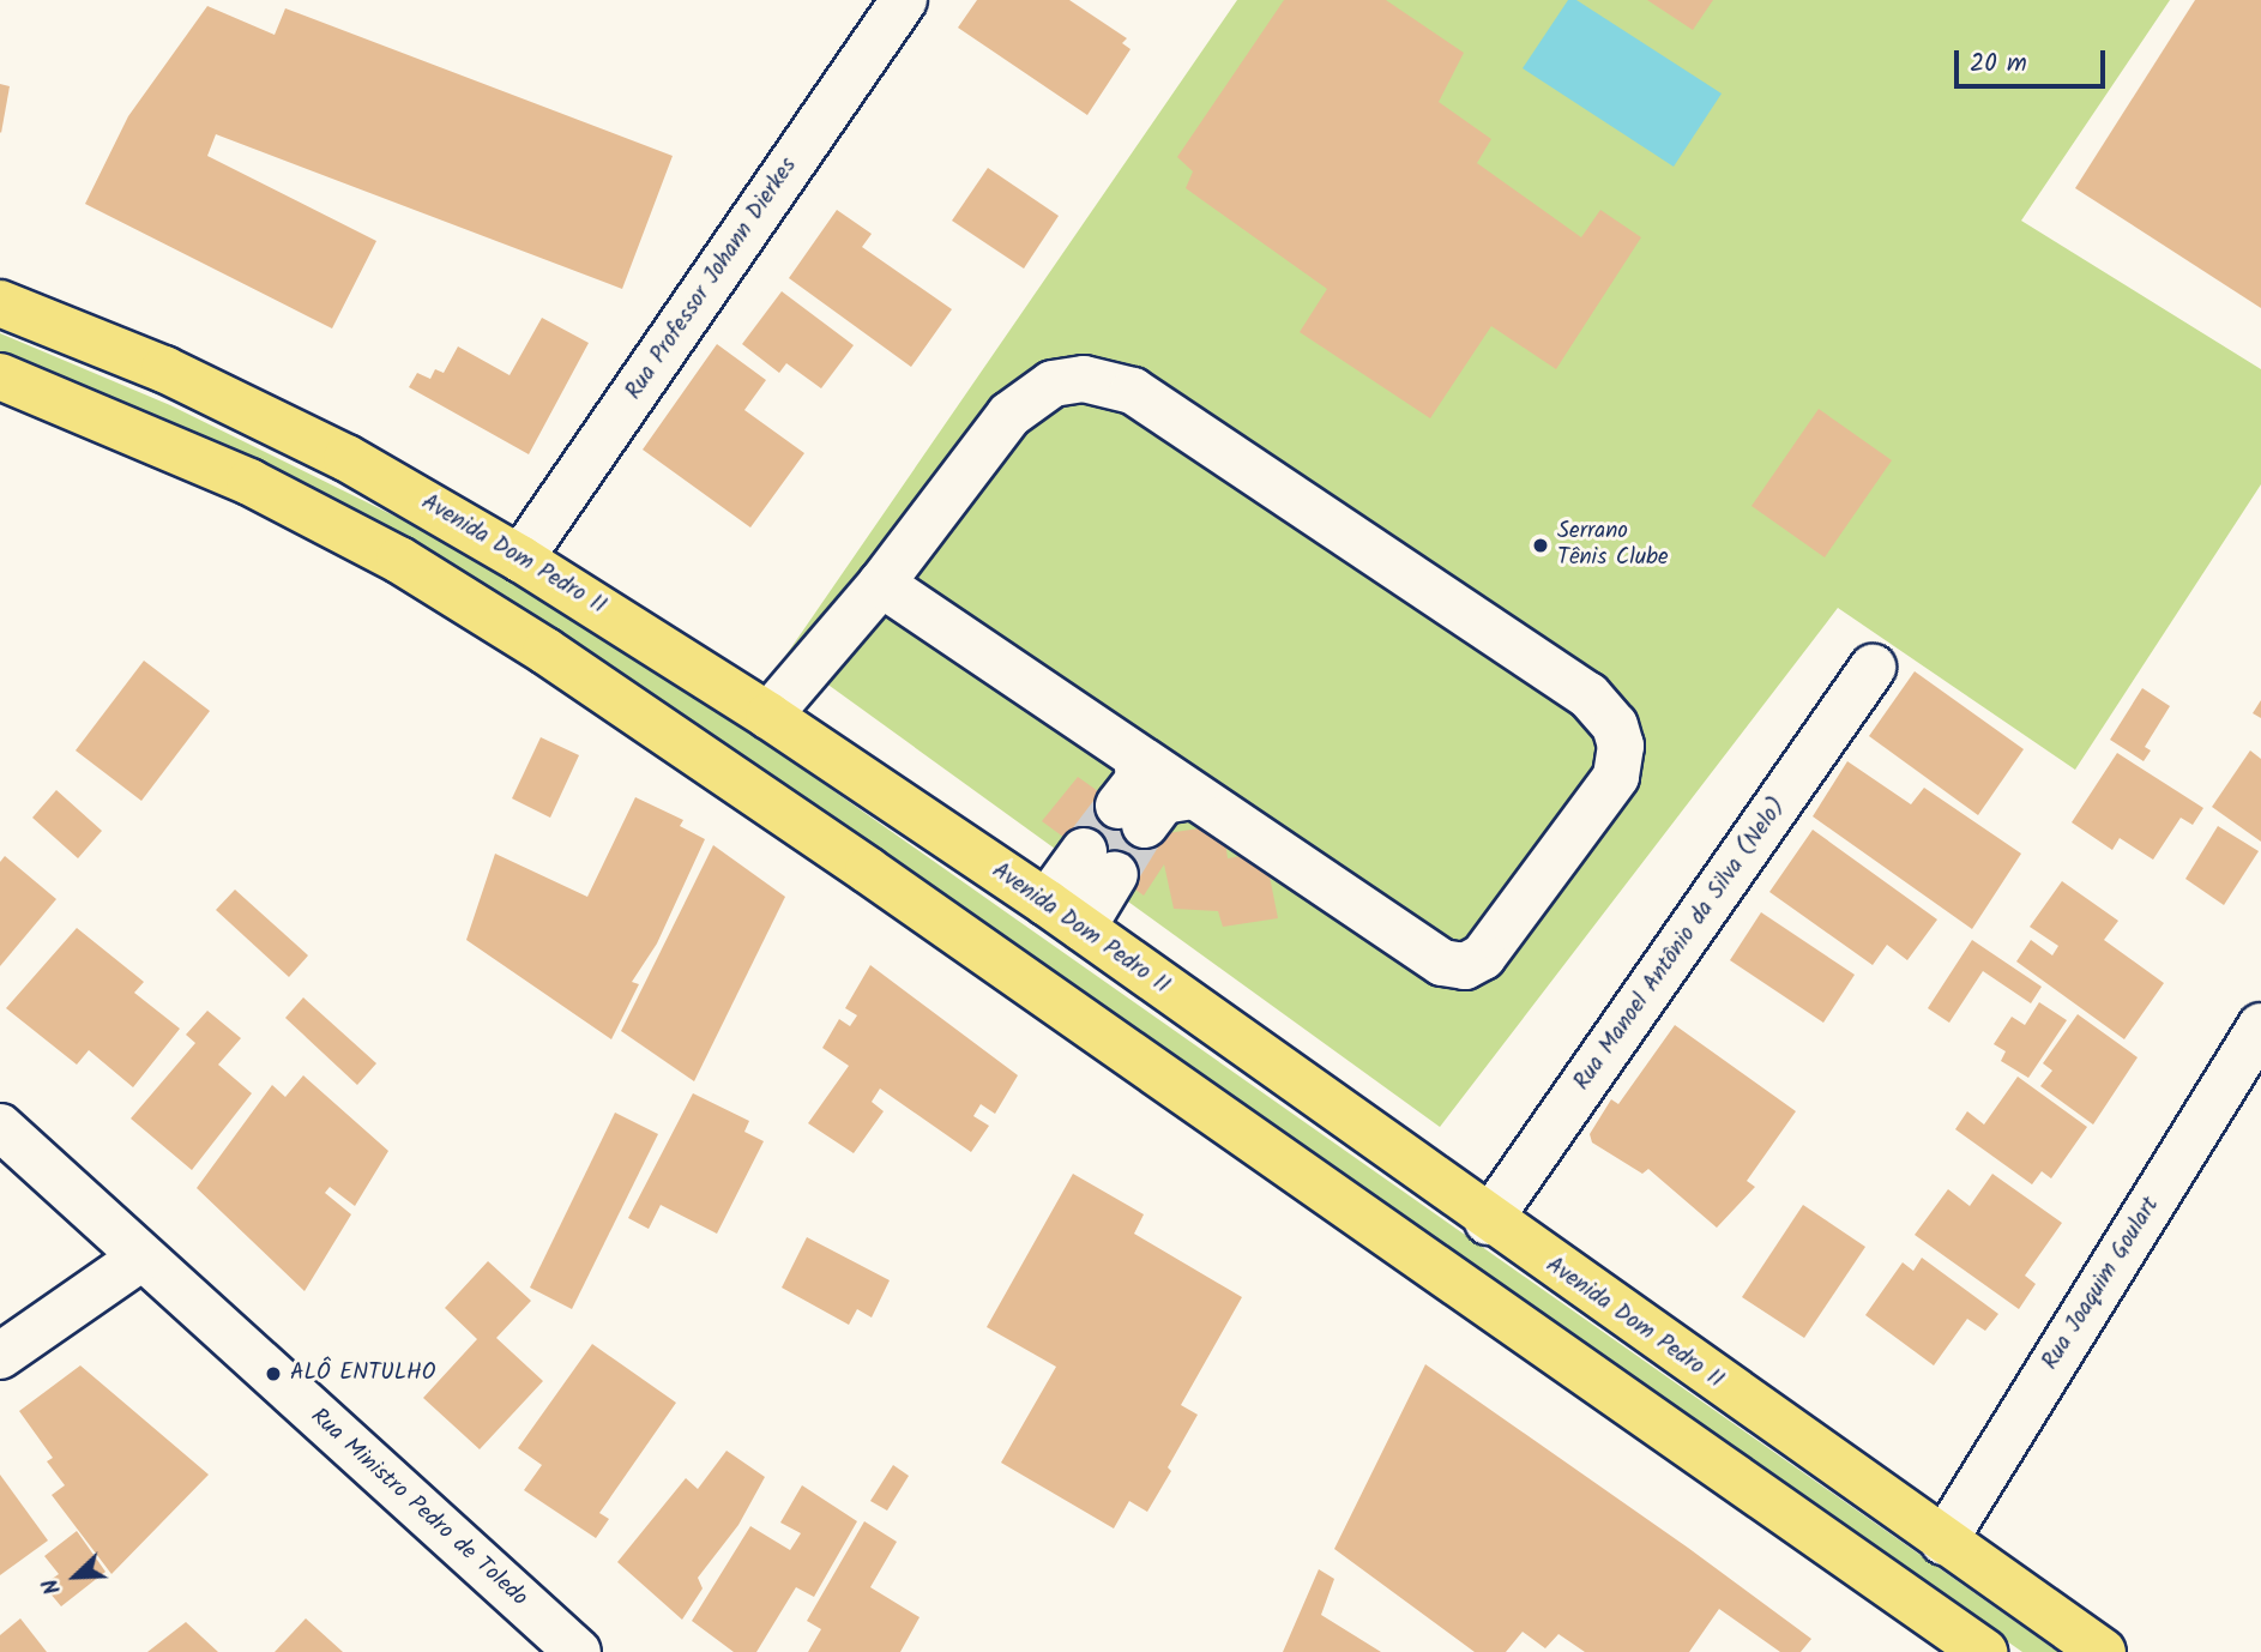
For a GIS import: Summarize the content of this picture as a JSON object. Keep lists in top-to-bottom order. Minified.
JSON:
{"streets":{"main road":["Avenida Dom Pedro II"],"street":["Rua Professor Johann Dierkes","Rua Manoel Antônio da Silva (Nelo)","Rua Joaquim Goulart","Rua Ministro Pedro de Toledo"]},"crossings":[["Rua Professor Johann Dierkes","Avenida Dom Pedro II"],["Avenida Dom Pedro II","Rua Manoel Antônio da Silva (Nelo)"],["Avenida Dom Pedro II","Rua Joaquim Goulart"]],"places":["Serrano Tênis Clube","ALÔ ENTULHO"],"scale_bar":"20 m","north":"bottom left"}
